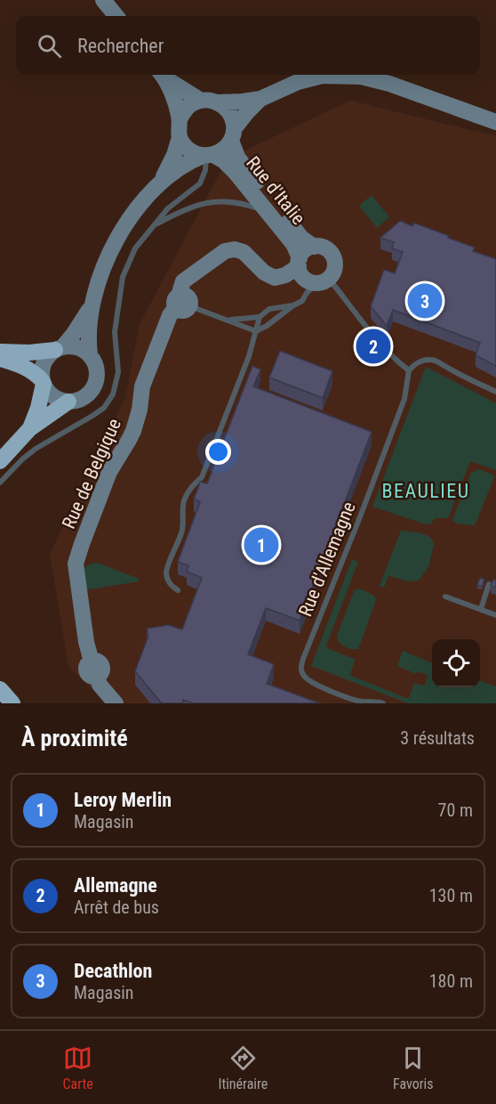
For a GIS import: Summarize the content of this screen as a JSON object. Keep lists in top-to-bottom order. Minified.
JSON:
{"streets":{"street":["Rue d'Italie","Rue de Belgique"],"lane":["Rue d'Allemagne"]},"crossings":[["Rue d'Italie","Rue de Belgique"]],"districts":["BEAULIEU"],"page":{"search":"Rechercher","pins":["3","2","1"],"heading":["À proximité","3 résultats"],"list":[{"mark":"1","name":"Leroy Merlin","note":"Magasin","value":"70 m"},{"mark":"2","name":"Allemagne","note":"Arrêt de bus","value":"130 m"},{"mark":"3","name":"Decathlon","note":"Magasin","value":"180 m"}],"nav":["Carte","Itinéraire","Favoris"]}}
